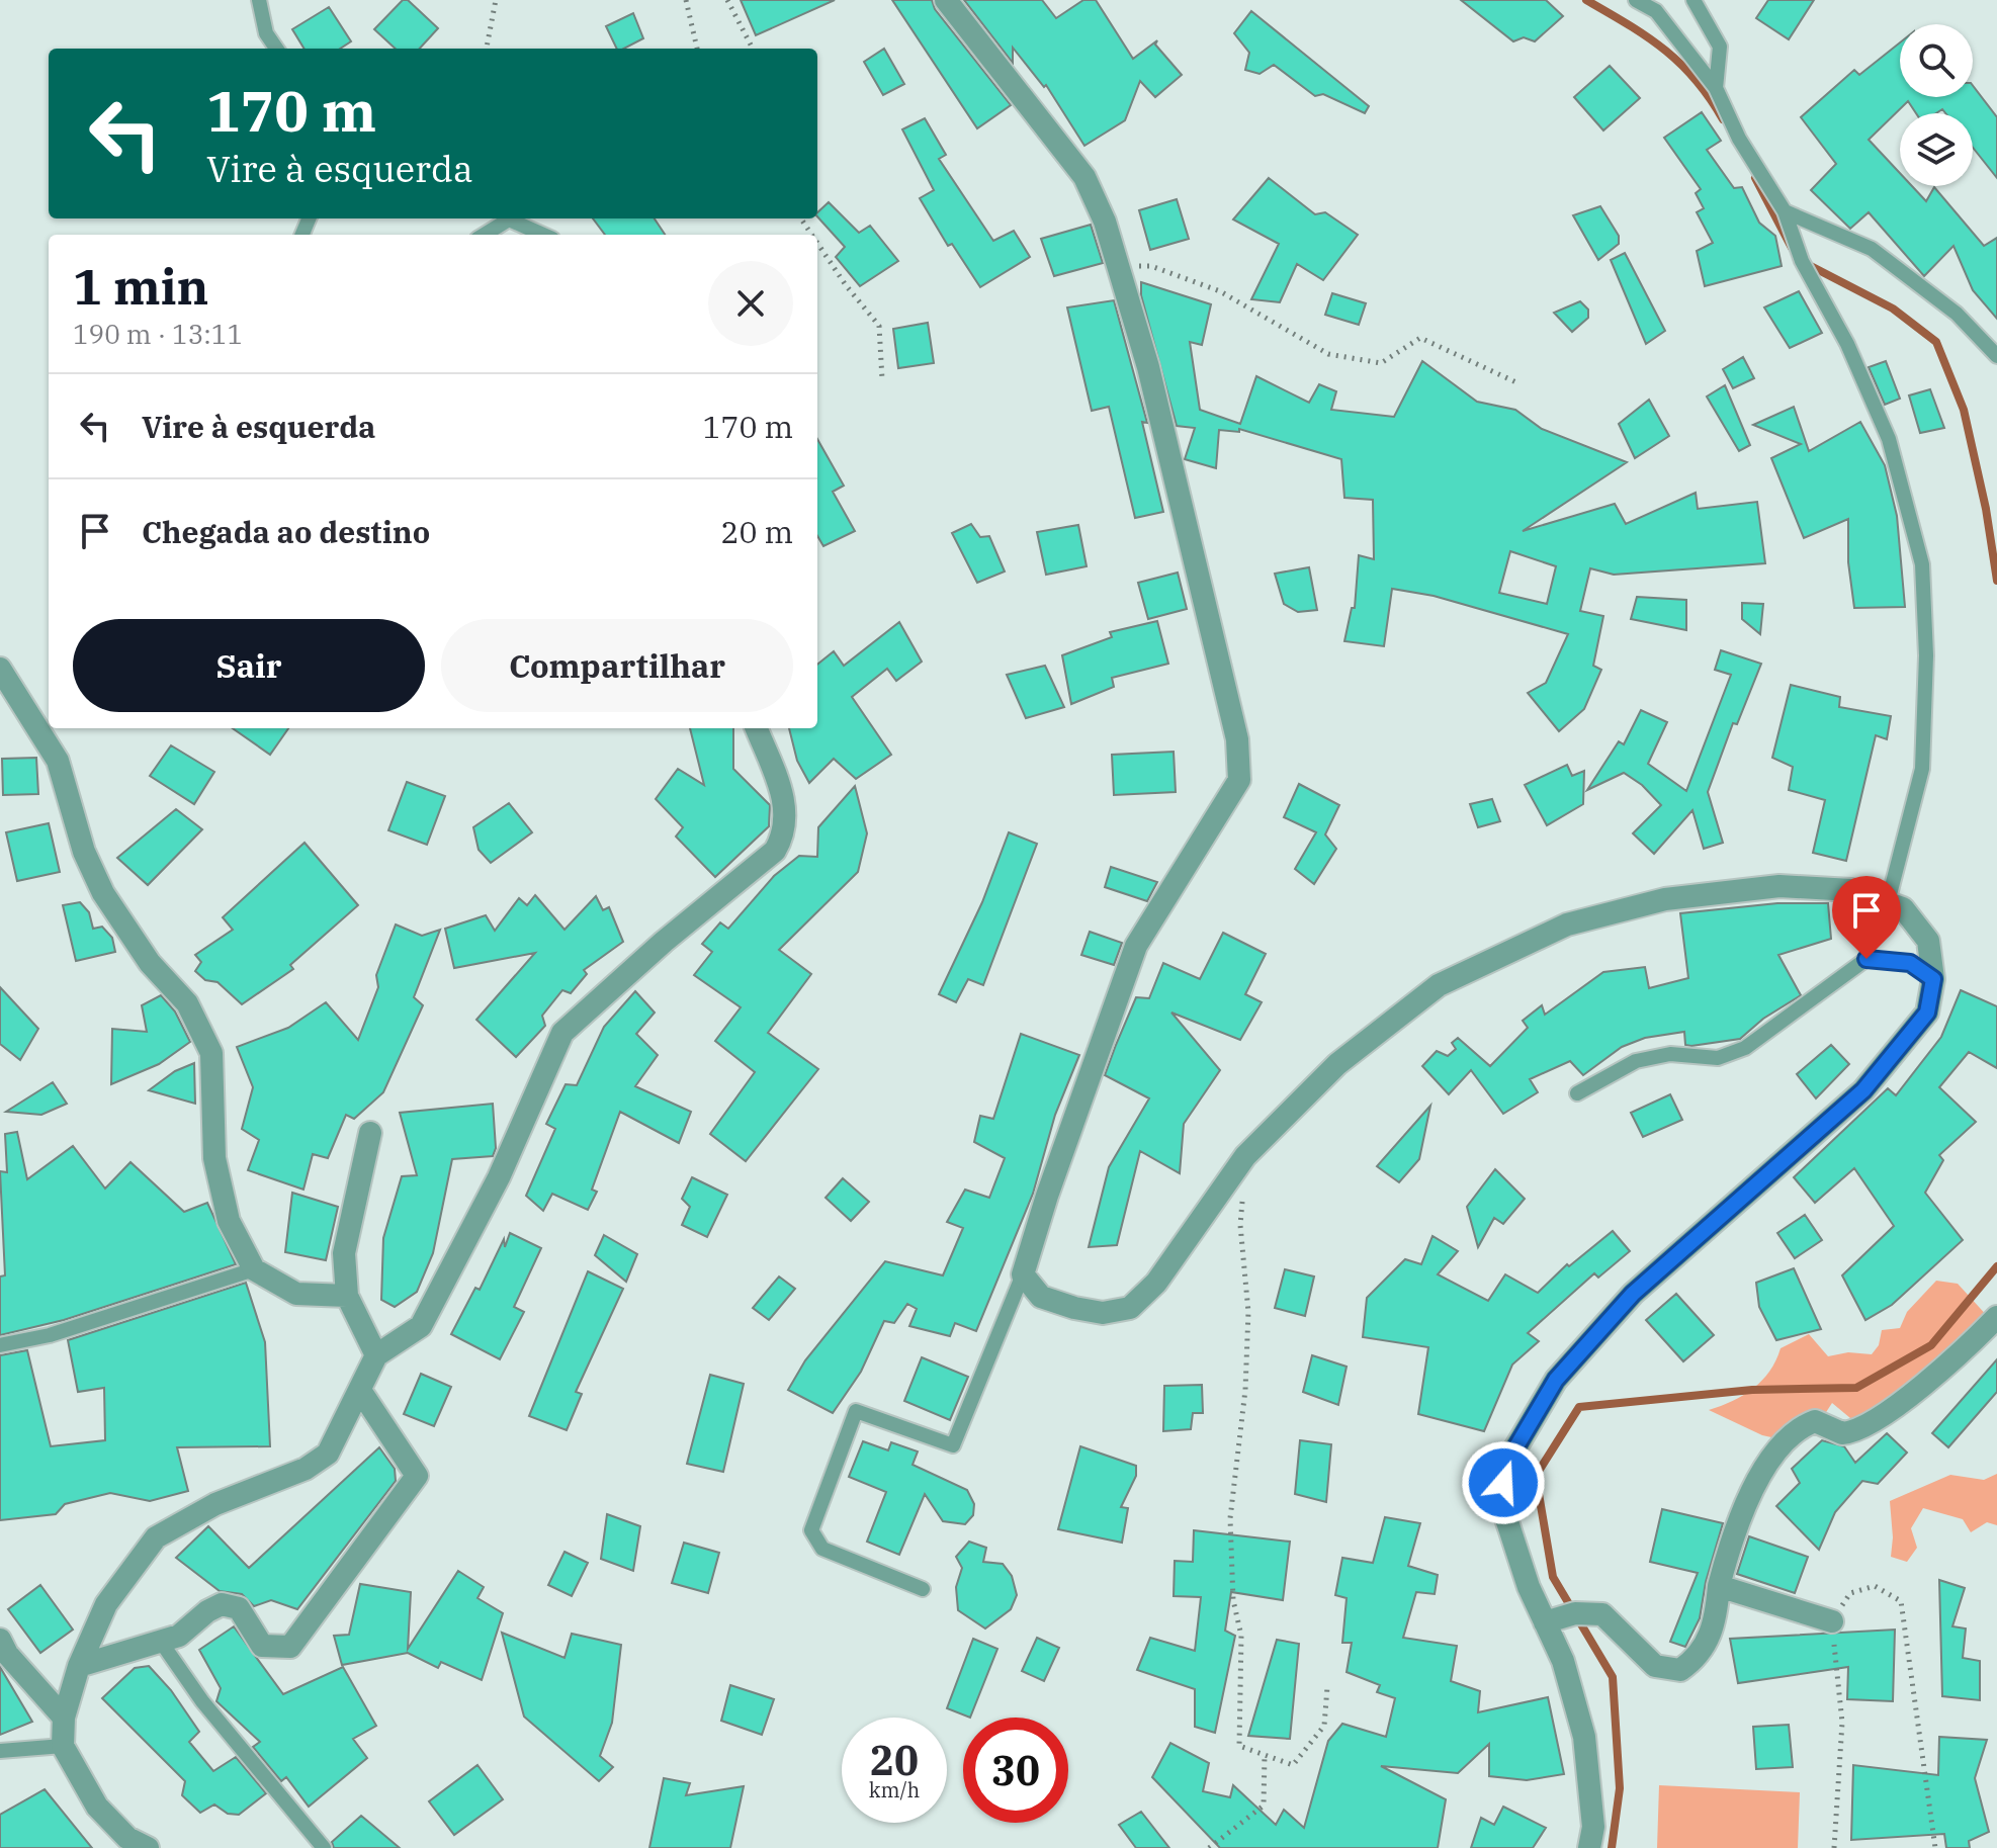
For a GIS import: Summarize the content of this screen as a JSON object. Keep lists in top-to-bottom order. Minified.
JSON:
{"page":{"turn":["170 m","Vire à esquerda"],"heading":["1 min","190 m · 13:11"],"list":[{"name":"Vire à esquerda","value":"170 m"},{"name":"Chegada ao destino","value":"20 m"}],"buttons":["Sair","Compartilhar"],"speed":"20 km/h","limit":"30"}}
